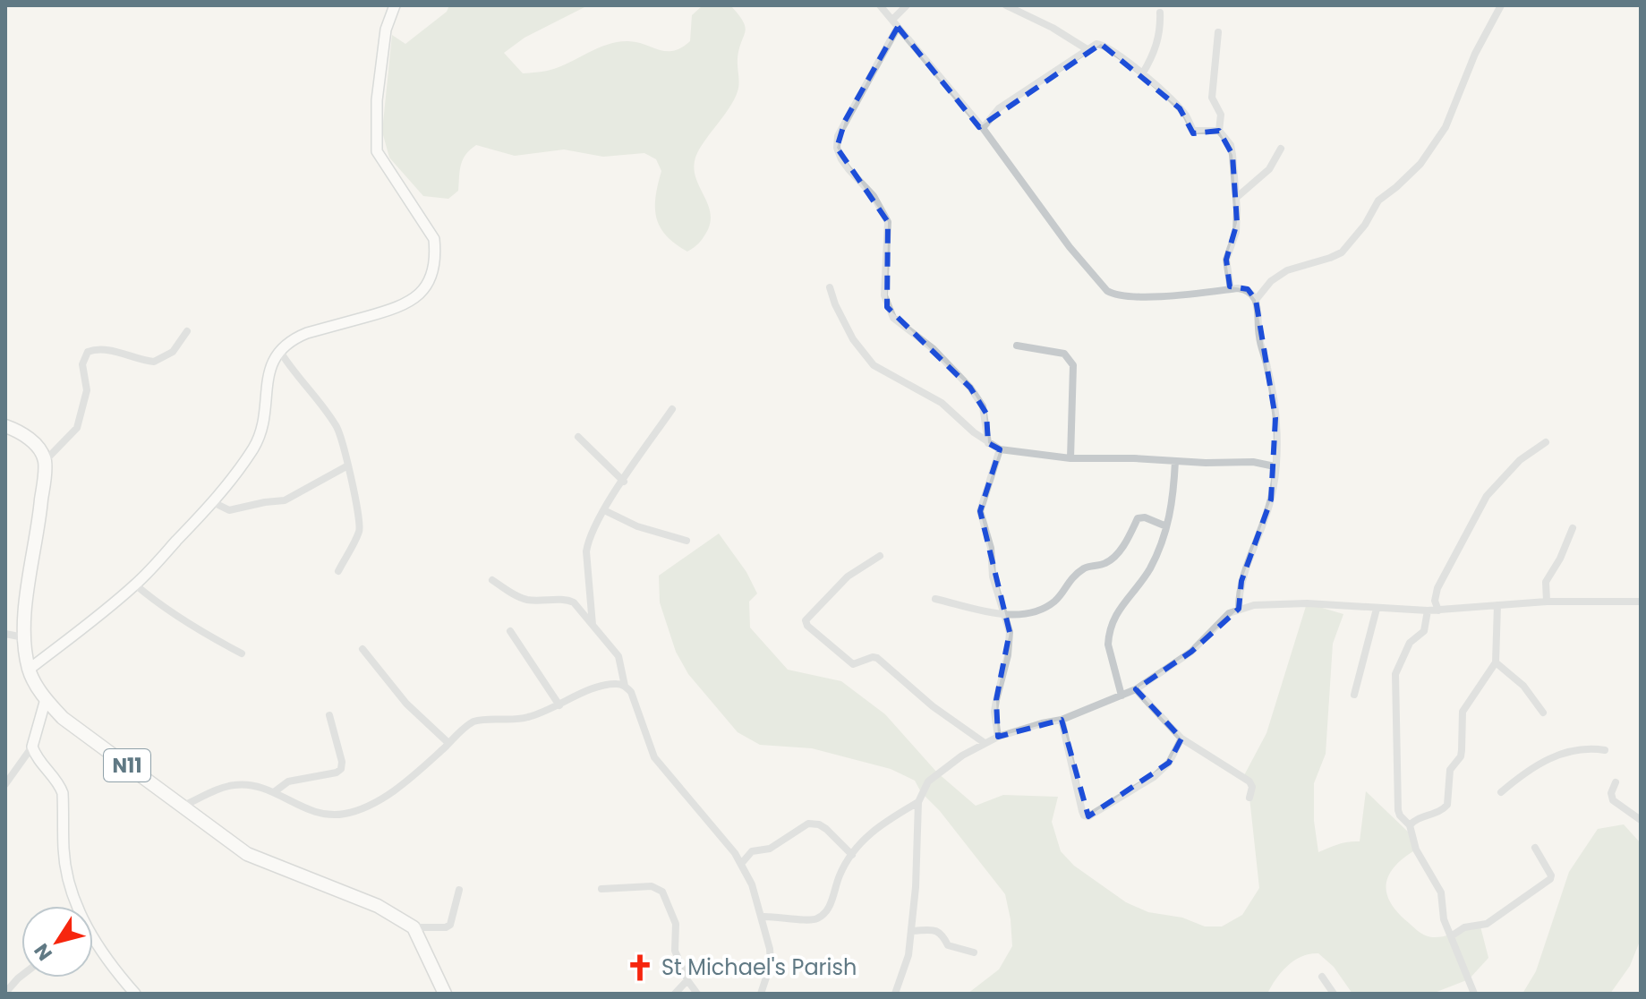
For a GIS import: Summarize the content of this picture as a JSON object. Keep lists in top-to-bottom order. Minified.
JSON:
{"streets":{"highway":["N11"]},"places":{"church":["St Michael's Parish"]},"north":"bottom left"}
